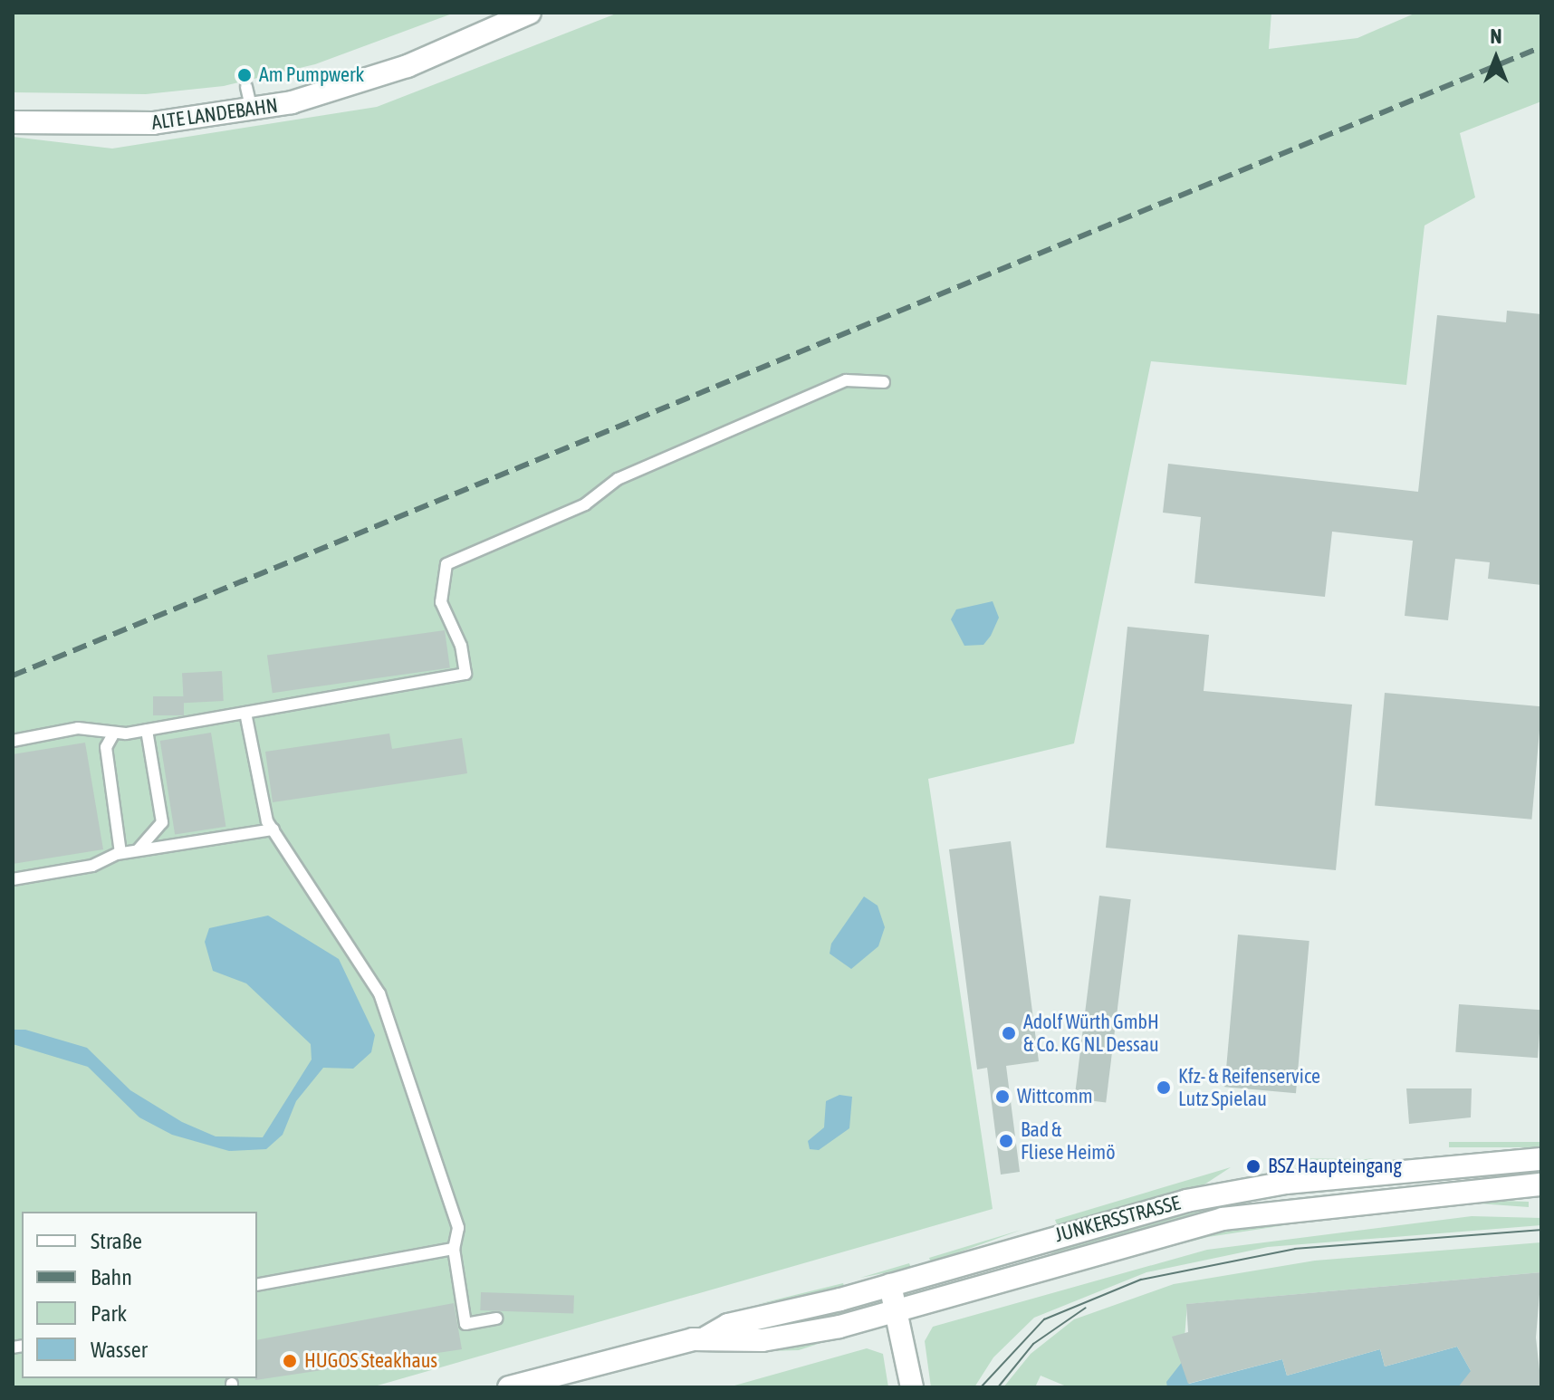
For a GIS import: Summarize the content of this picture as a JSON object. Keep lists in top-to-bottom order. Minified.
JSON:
{"streets":{"main road":["ALTE LANDEBAHN","JUNKERSSTRASSE"]},"places":["Am Pumpwerk","Adolf Würth GmbH & Co. KG NL Dessau","Kfz- & Reifenservice Lutz Spielau","Wittcomm","Bad & Fliese Heimö","BSZ Haupteingang","HUGOS Steakhaus"],"legend":["Straße","Bahn","Park","Wasser"],"north":"top"}
